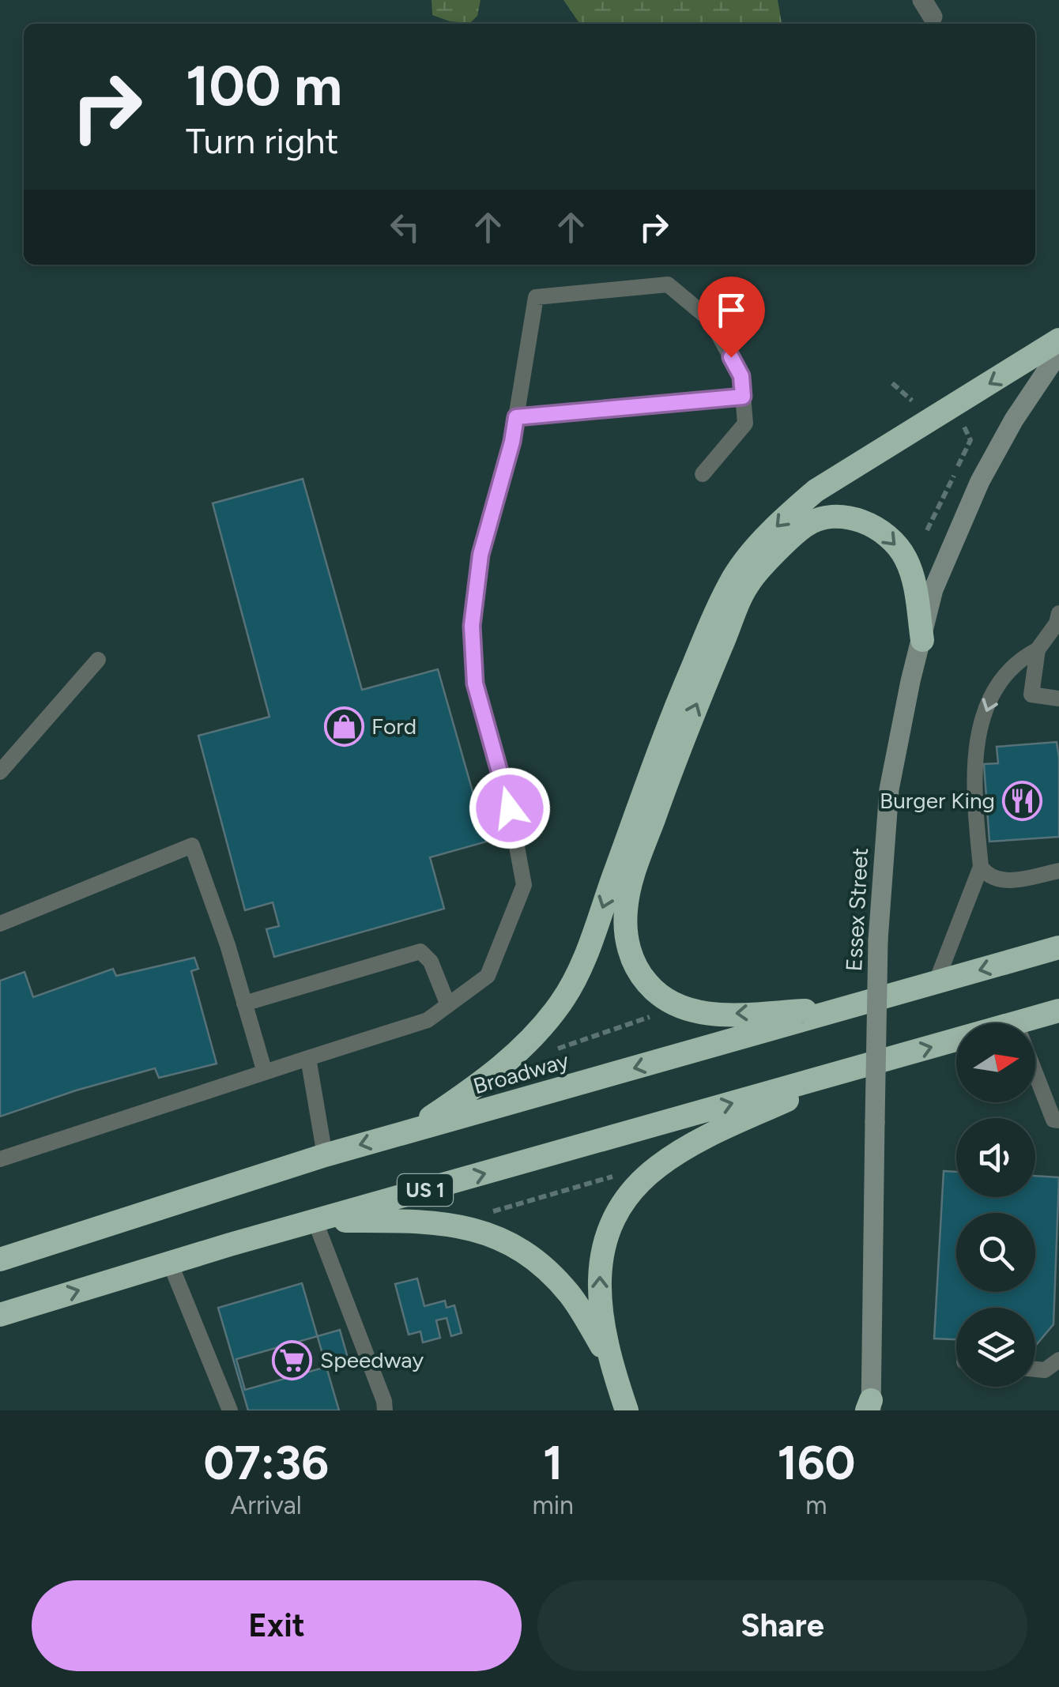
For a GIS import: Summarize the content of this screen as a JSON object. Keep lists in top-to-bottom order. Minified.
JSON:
{"streets":{"highway":["Broadway","US 1"],"main road":["Essex Street"]},"places":{"shop":["Ford"],"restaurant":["Burger King"],"supermarket":["Speedway"]},"north":"right","page":{"turn":["100 m","Turn right"],"eta":["07:36","Arrival","1","min","160","m"],"buttons":["Exit","Share"]}}
